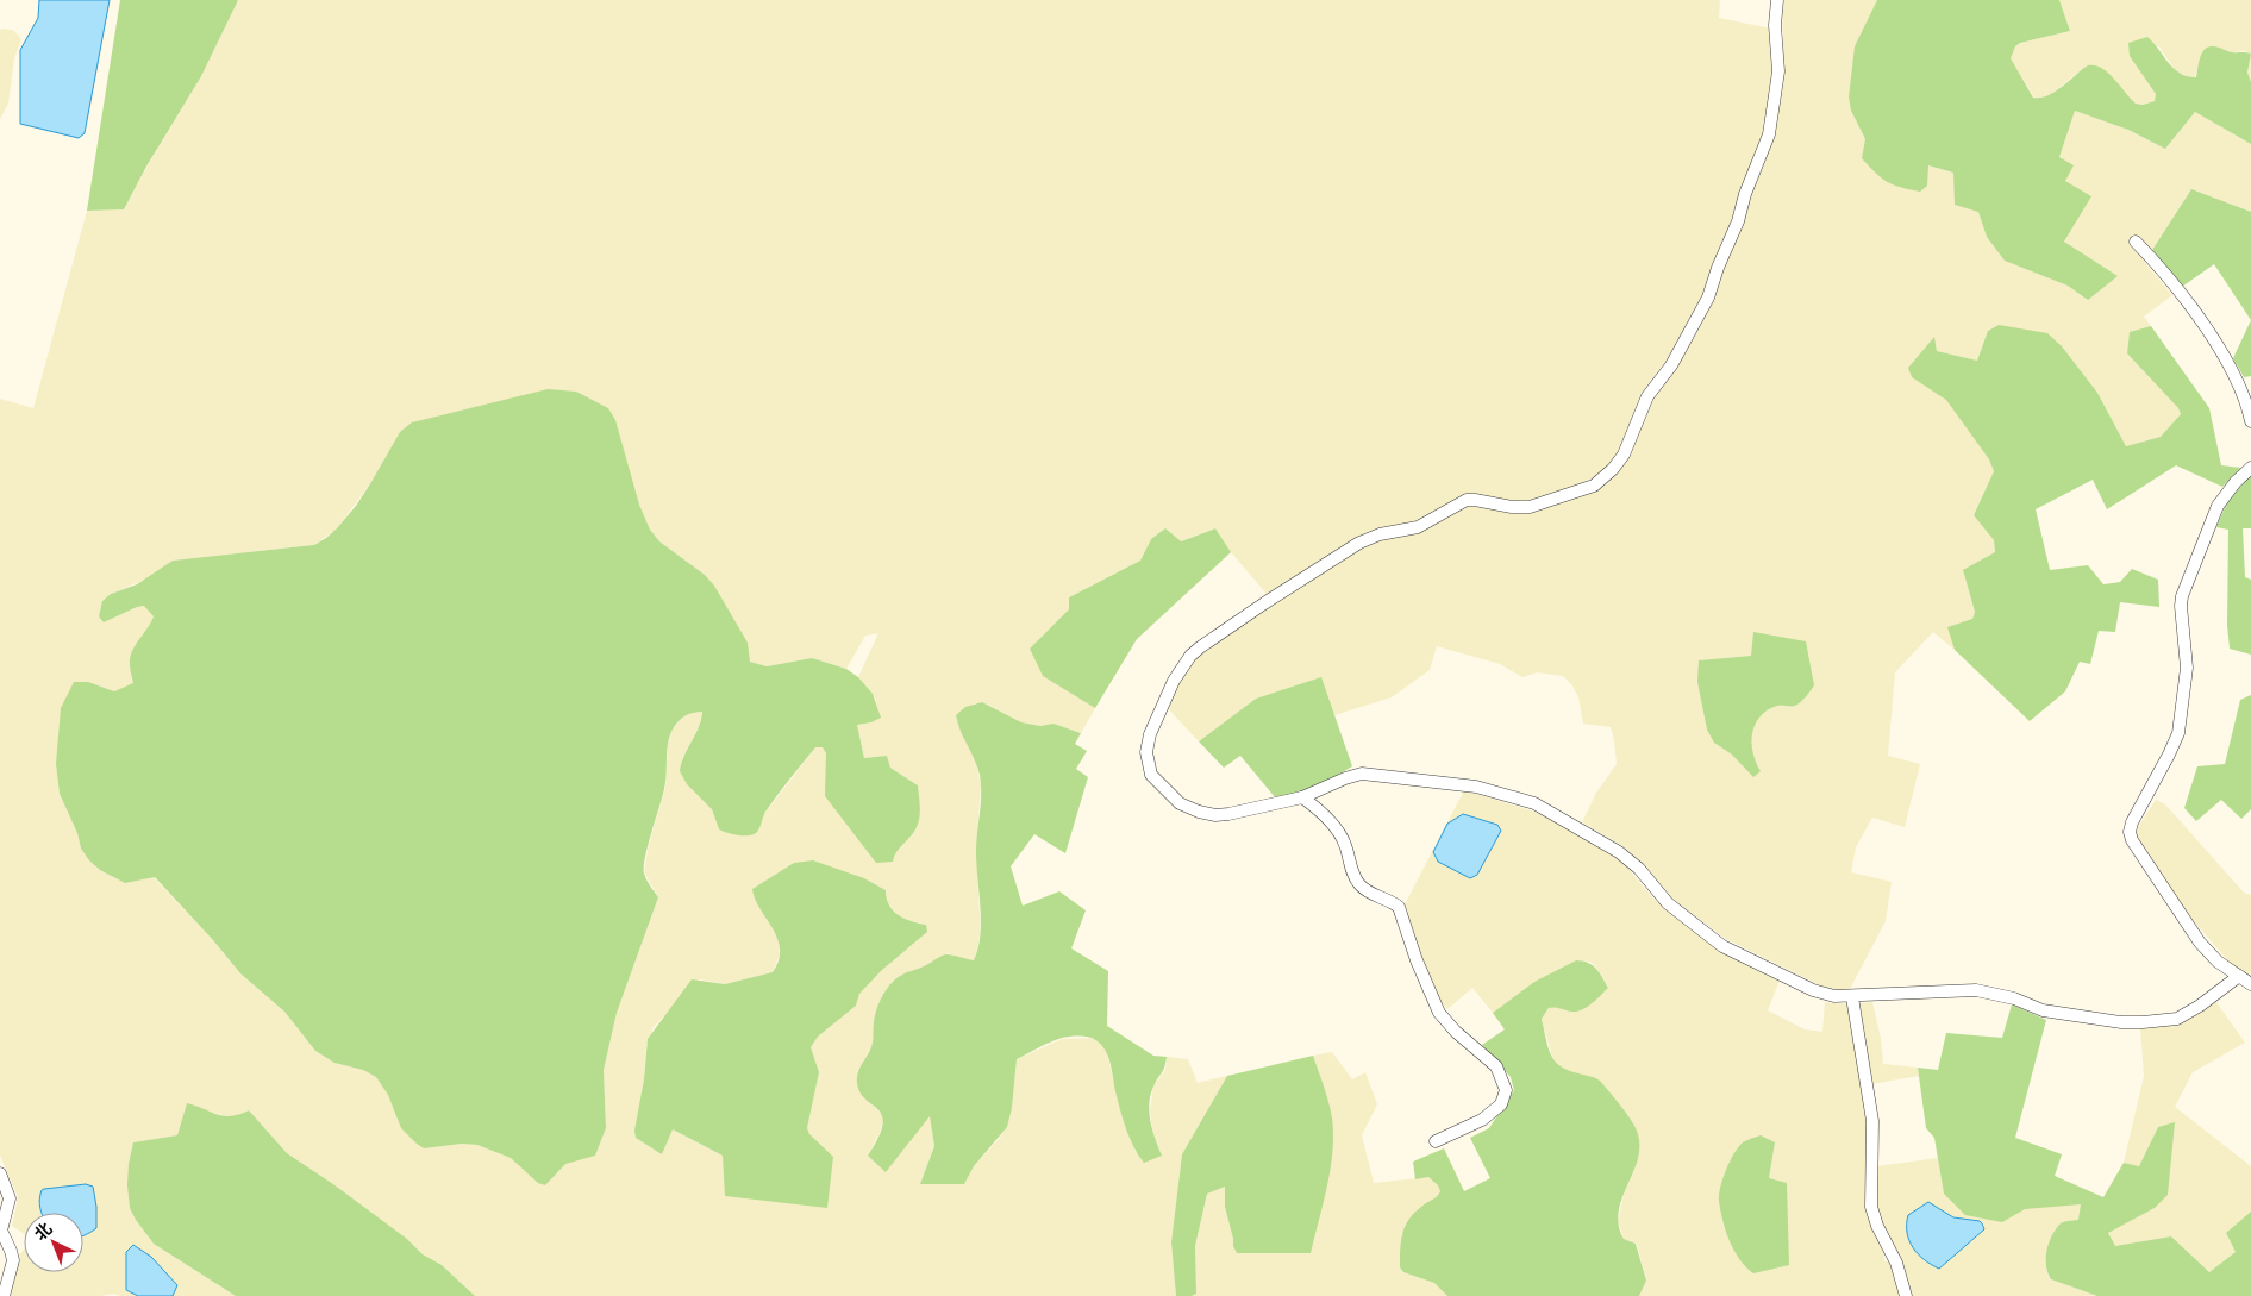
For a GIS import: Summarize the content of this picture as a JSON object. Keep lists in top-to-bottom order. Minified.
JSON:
{"north":"top left"}
